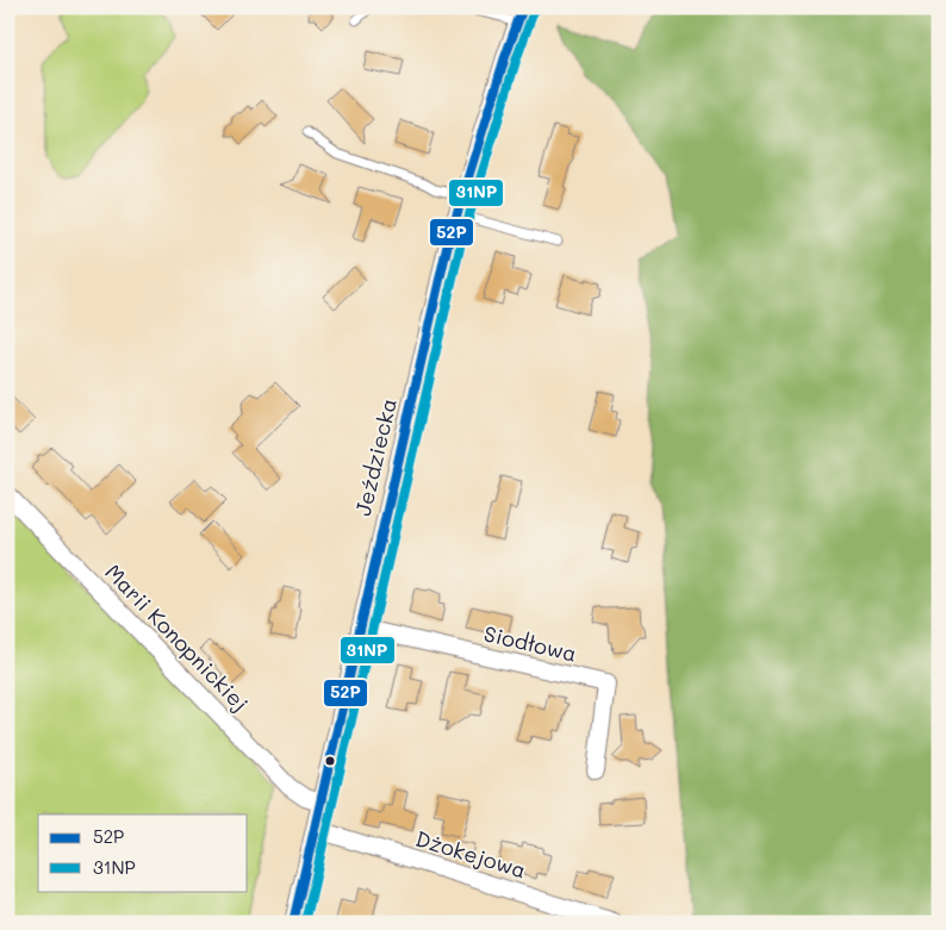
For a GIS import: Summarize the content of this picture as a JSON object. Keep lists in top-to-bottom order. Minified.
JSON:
{"streets":{"street":["Jeździecka","Marii Konopnickiej","Siodłowa","Dżokejowa"]},"crossings":[["Jeździecka","Marii Konopnickiej"],["Jeździecka","Siodłowa"],["Jeździecka","Dżokejowa"]],"lines":["transit line 52P","transit line 31NP"],"legend":["52P","31NP"]}
